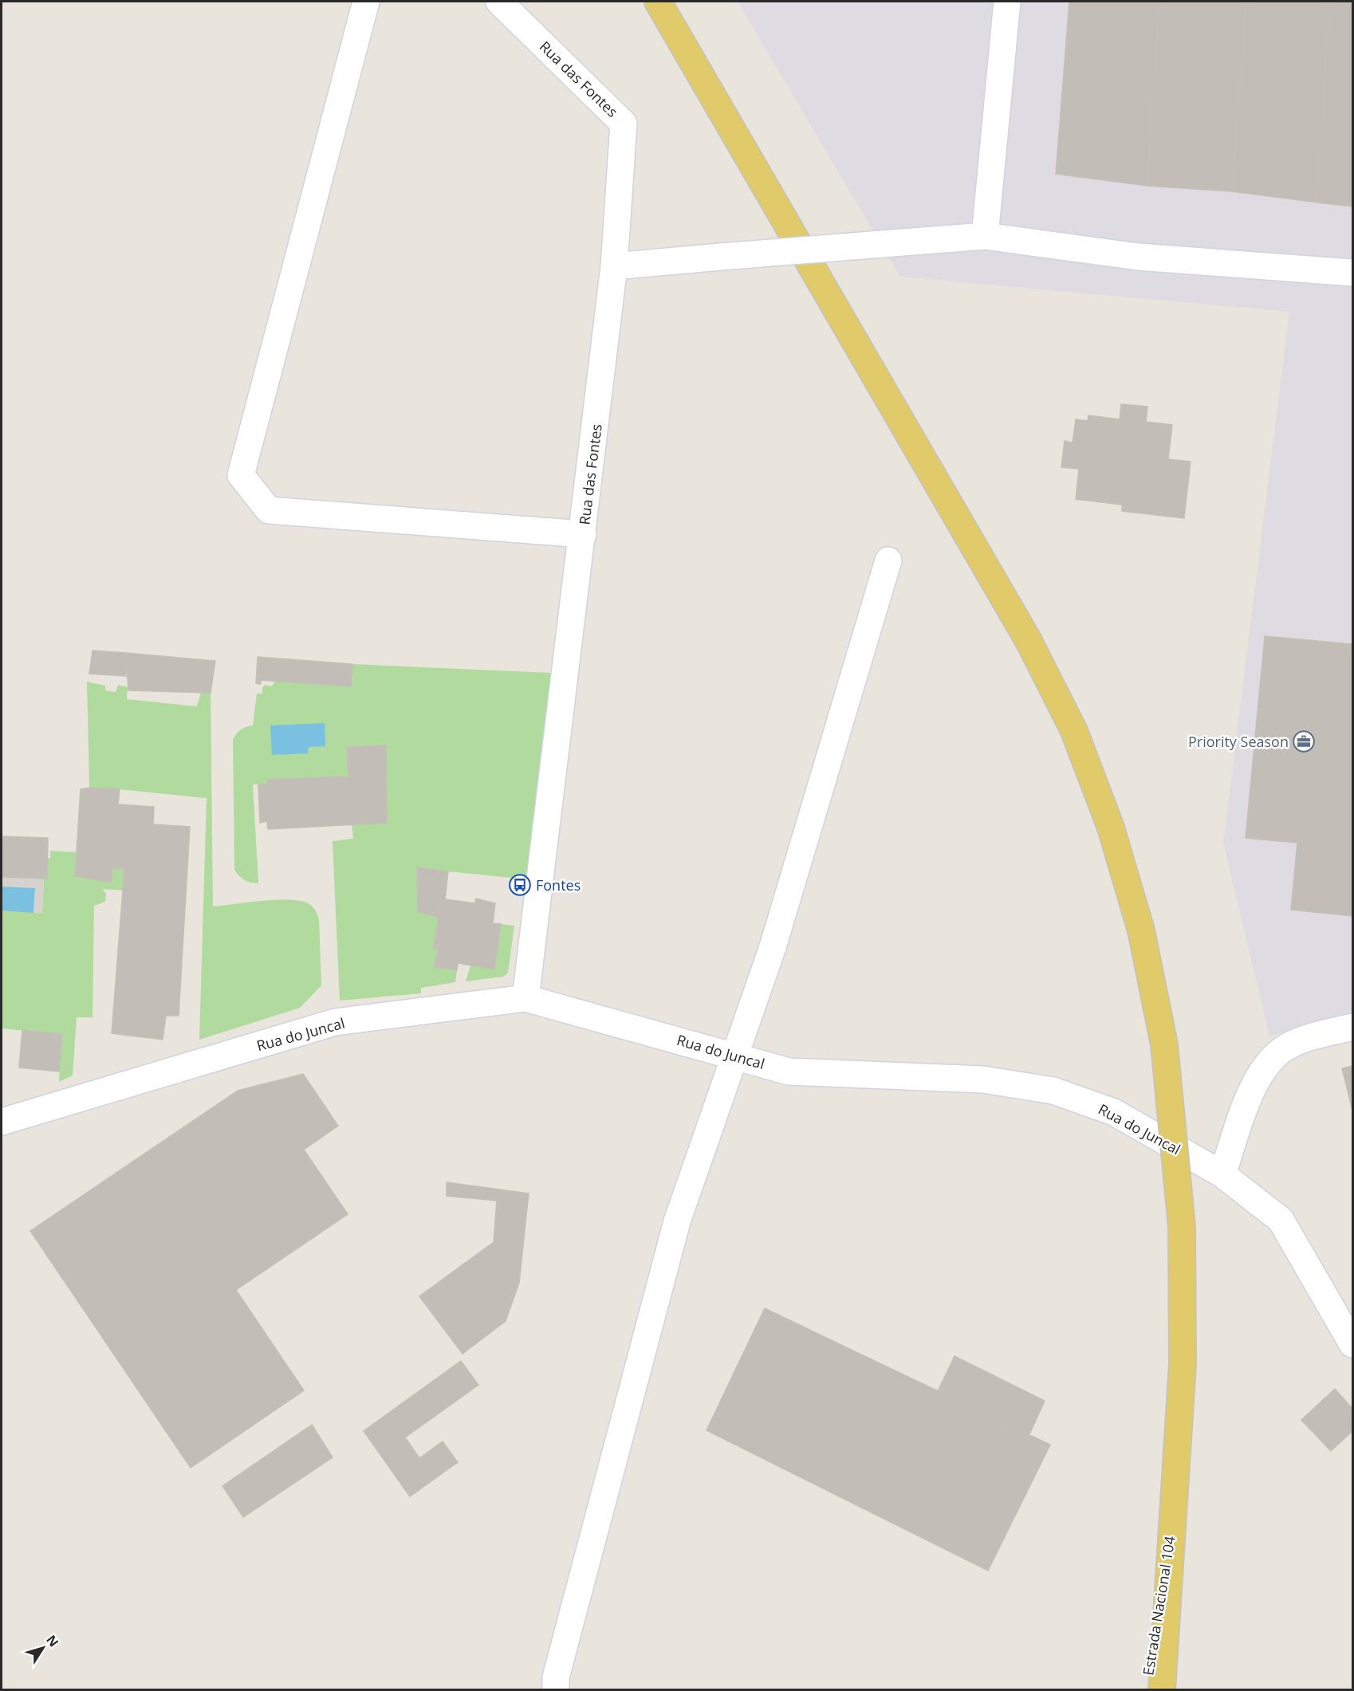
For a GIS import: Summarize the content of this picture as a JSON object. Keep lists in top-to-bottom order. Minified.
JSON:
{"streets":{"main road":["Estrada Nacional 104"],"street":["Rua das Fontes","Rua do Juncal"]},"crossings":[["Rua das Fontes","Rua do Juncal"]],"places":{"office":["Priority Season"],"bus stop":["Fontes"]},"north":"top right"}
